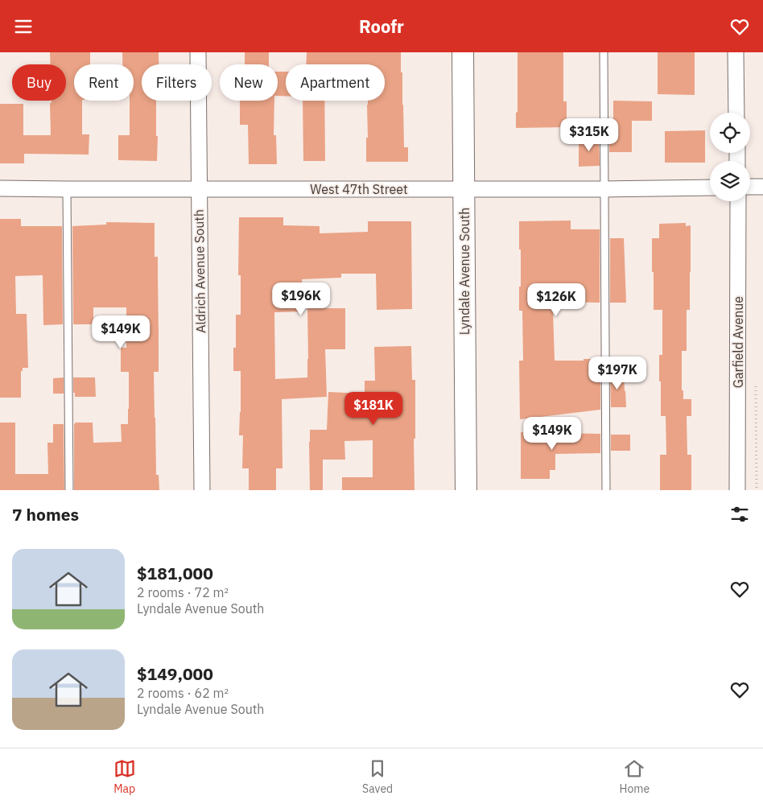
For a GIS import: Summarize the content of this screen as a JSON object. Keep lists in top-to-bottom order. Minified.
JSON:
{"streets":{"main road":["Lyndale Avenue South"],"street":["West 47th Street","Aldrich Avenue South","Garfield Avenue"]},"crossings":[["West 47th Street","Aldrich Avenue South"],["West 47th Street","Lyndale Avenue South"]],"page":{"header":"Roofr","chip":["Buy","Rent","Filters","New","Apartment"],"price":["$315K","$196K","$126K","$149K","$197K","$181K","$149K"],"heading":"7 homes","list":[{"name":"$181,000","note":"2 rooms · 72 m² · Lyndale Avenue South"},{"name":"$149,000","note":"2 rooms · 62 m² · Lyndale Avenue South"}],"tabs":["Map","Saved","Home"]}}
